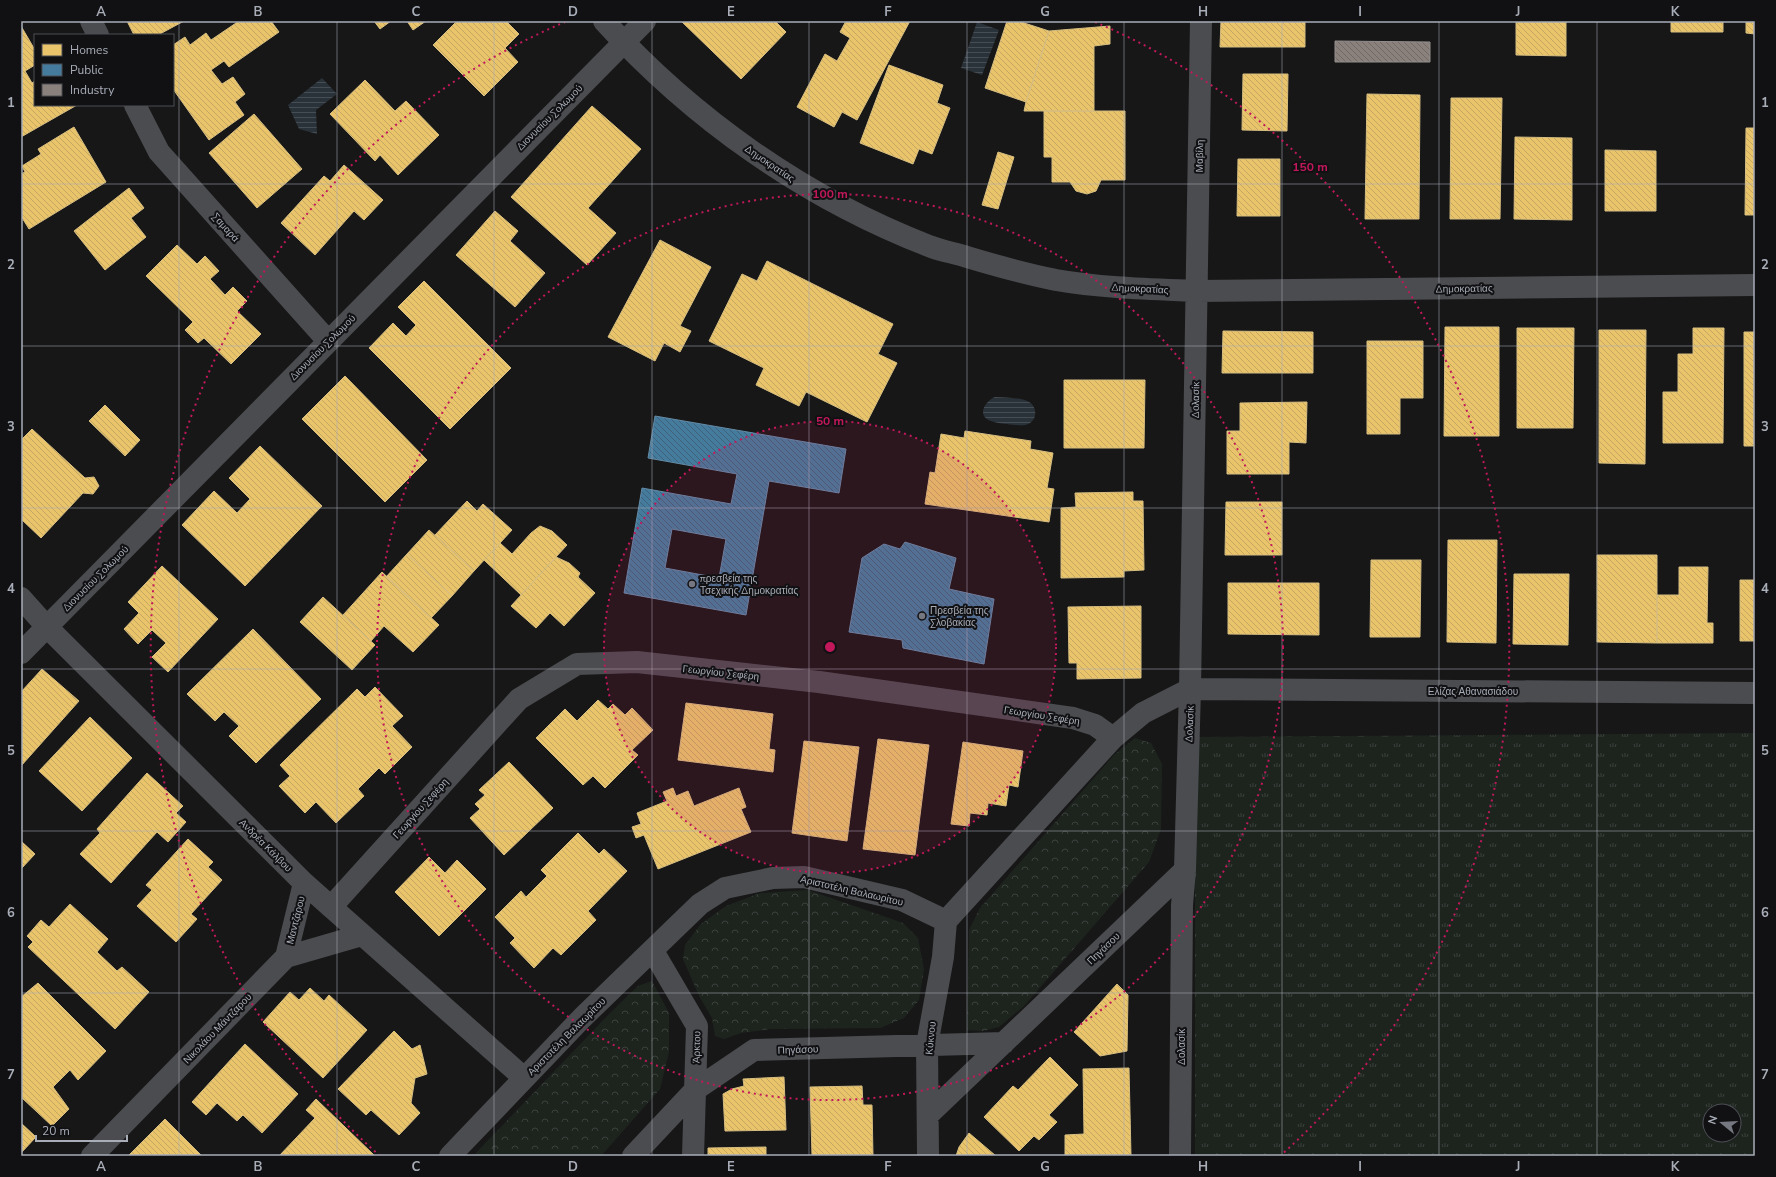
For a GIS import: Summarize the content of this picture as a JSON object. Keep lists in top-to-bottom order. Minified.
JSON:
{"streets":{"street":["Διονυσίου Σολωμού","Μαβίλη","Δημοκρατίας","Σαμαρά","Δολασίκ","Γεωργίου Σεφέρη","Ελίζας Αθανασιάδου","Ανδρέα Κάλβου","Αριστοτέλη Βαλαωρίτου","Μαντζάρου","Πηγάσου","Νικολάου Μάντζαρου","Κύκνου","Άρκτου"]},"crossings":[["Διονυσίου Σολωμού","Δημοκρατίας"],["Διονυσίου Σολωμού","Σαμαρά"],["Διονυσίου Σολωμού","Ανδρέα Κάλβου"],["Μαβίλη","Δημοκρατίας"],["Μαβίλη","Δολασίκ"],["Δημοκρατίας","Δολασίκ"],["Δολασίκ","Ελίζας Αθανασιάδου"],["Δολασίκ","Πηγάσου"],["Γεωργίου Σεφέρη","Ανδρέα Κάλβου"],["Ανδρέα Κάλβου","Αριστοτέλη Βαλαωρίτου"],["Ανδρέα Κάλβου","Μαντζάρου"],["Ανδρέα Κάλβου","Νικολάου Μάντζαρου"],["Αριστοτέλη Βαλαωρίτου","Κύκνου"],["Αριστοτέλη Βαλαωρίτου","Άρκτου"],["Μαντζάρου","Νικολάου Μάντζαρου"],["Πηγάσου","Κύκνου"],["Πηγάσου","Άρκτου"]],"places":["πρεσβεία της Τσεχικής Δημοκρατίας","Πρεσβεία της Σλοβακίας"],"legend":["Homes","Public","Industry"],"scale_bar":"20 m","north":"left","grid":{"columns":["A","B","C","D","E","F","G","H","I","J","K"],"rows":["1","2","3","4","5","6","7"]},"rings":["150 m","100 m","50 m"]}
